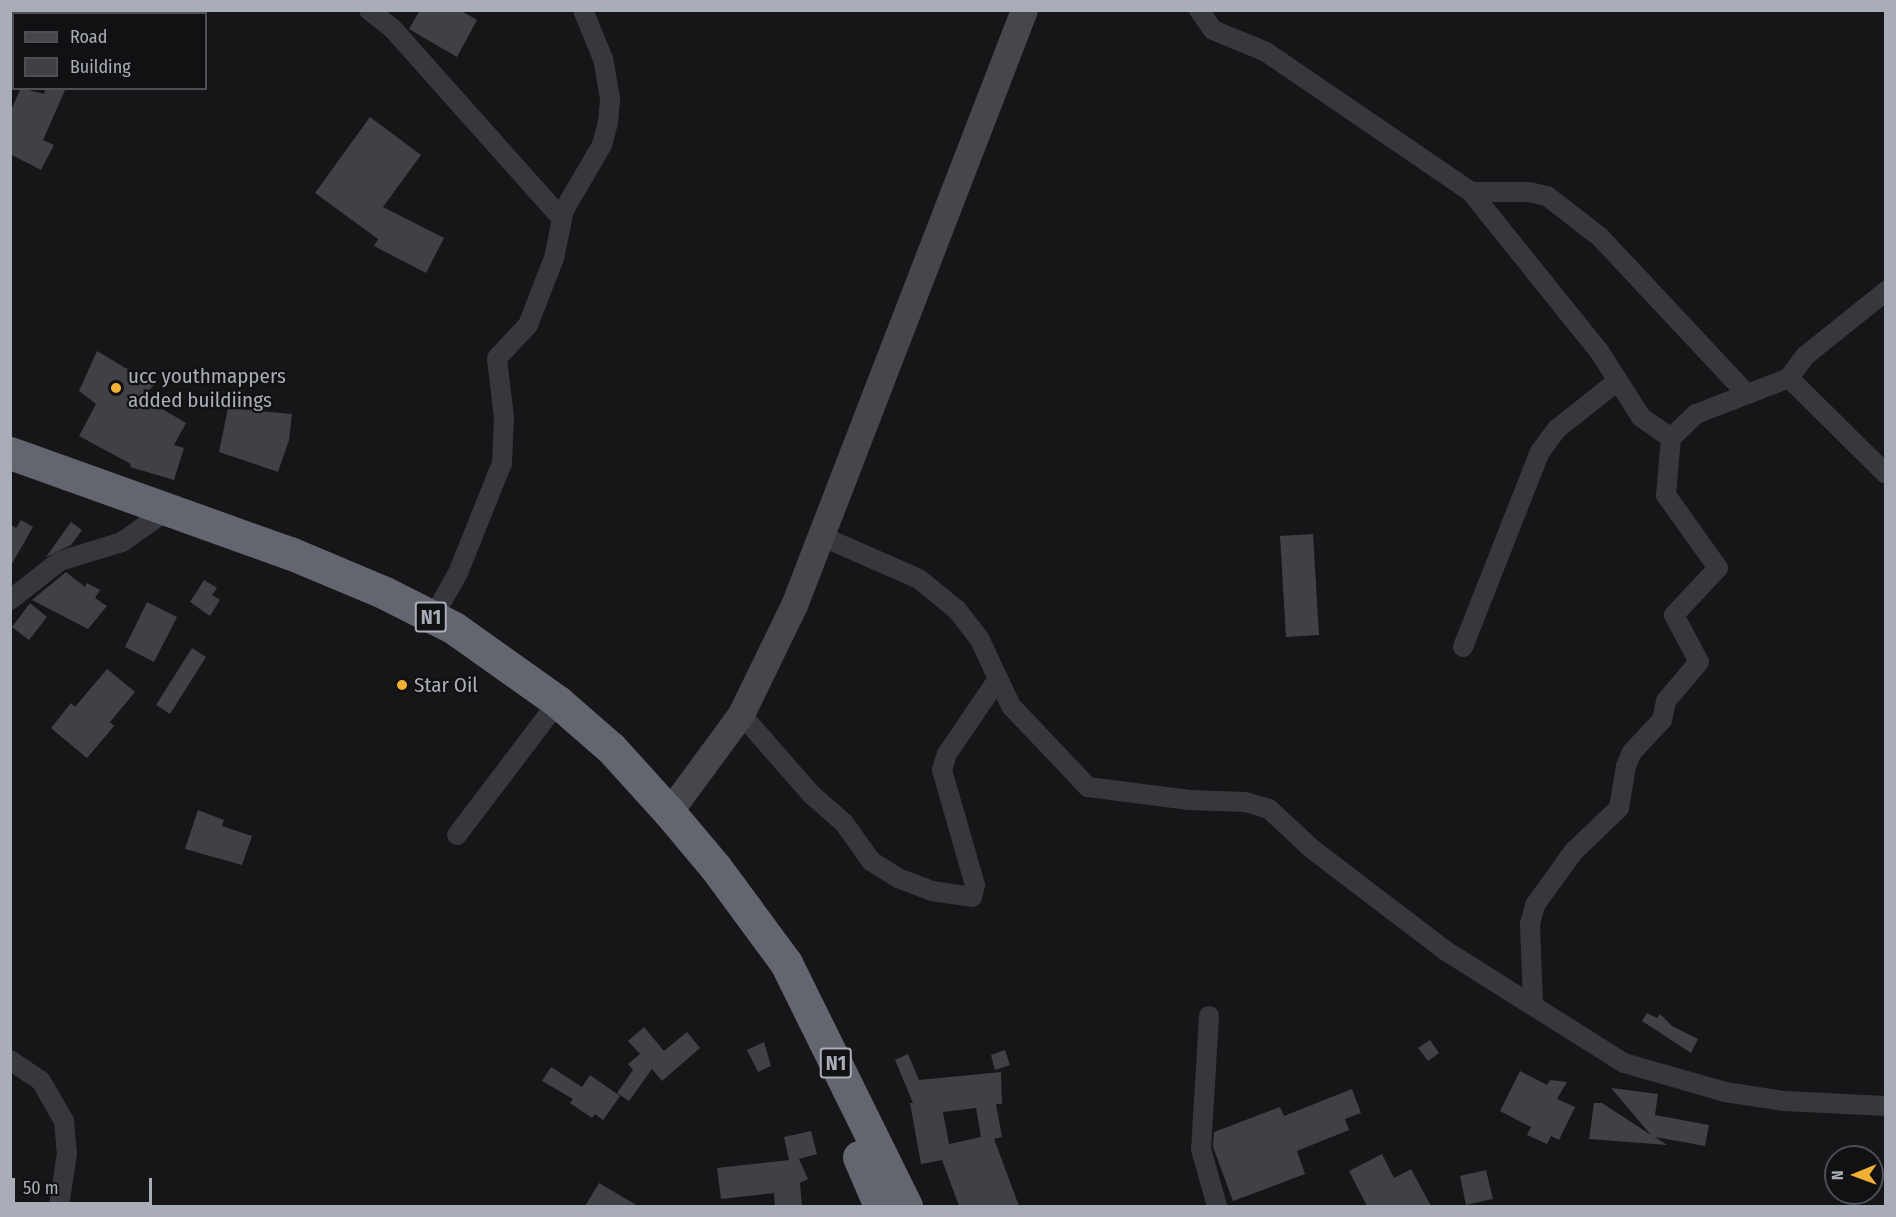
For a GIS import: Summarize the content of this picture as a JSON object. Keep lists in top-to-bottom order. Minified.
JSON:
{"streets":{"highway":["N1"]},"places":["ucc youthmappers added buildiings","Star Oil"],"legend":["Road","Building"],"scale_bar":"50 m","north":"left"}
